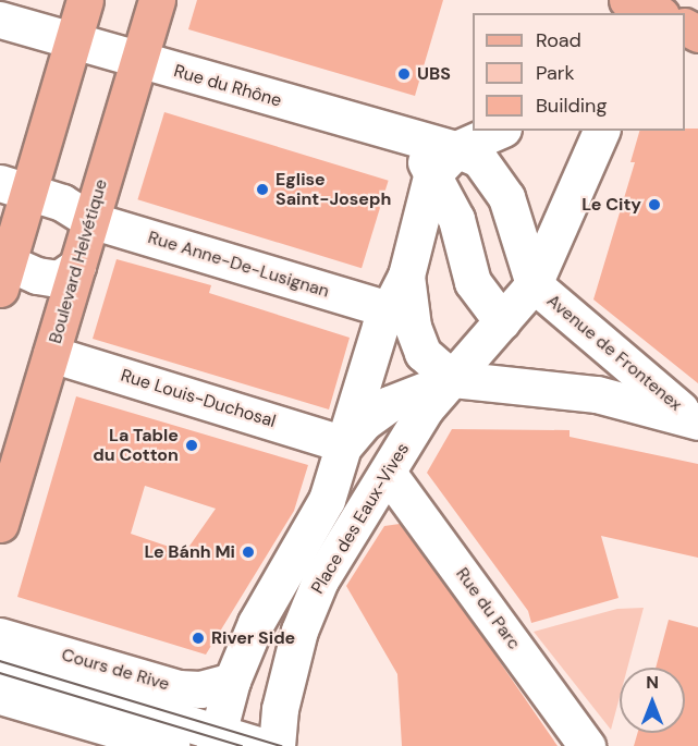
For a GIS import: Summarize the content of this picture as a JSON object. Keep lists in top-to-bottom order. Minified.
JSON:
{"streets":{"main road":["Boulevard Helvétique"],"street":["Rue du Rhône","Rue Anne-De-Lusignan","Avenue de Frontenex","Rue Louis-Duchosal","Place des Eaux-Vives","Rue du Parc","Cours de Rive"]},"crossings":[["Rue du Rhône","Boulevard Helvétique"],["Rue du Rhône","Place des Eaux-Vives"],["Boulevard Helvétique","Rue Anne-De-Lusignan"],["Boulevard Helvétique","Rue Louis-Duchosal"],["Rue Anne-De-Lusignan","Place des Eaux-Vives"],["Avenue de Frontenex","Place des Eaux-Vives"],["Rue Louis-Duchosal","Place des Eaux-Vives"],["Place des Eaux-Vives","Rue du Parc"],["Place des Eaux-Vives","Cours de Rive"]],"places":["UBS","Eglise Saint-Joseph","Le City","La Table du Cotton","Le Bánh Mi","River Side"],"legend":["Road","Park","Building"],"north":"top"}
